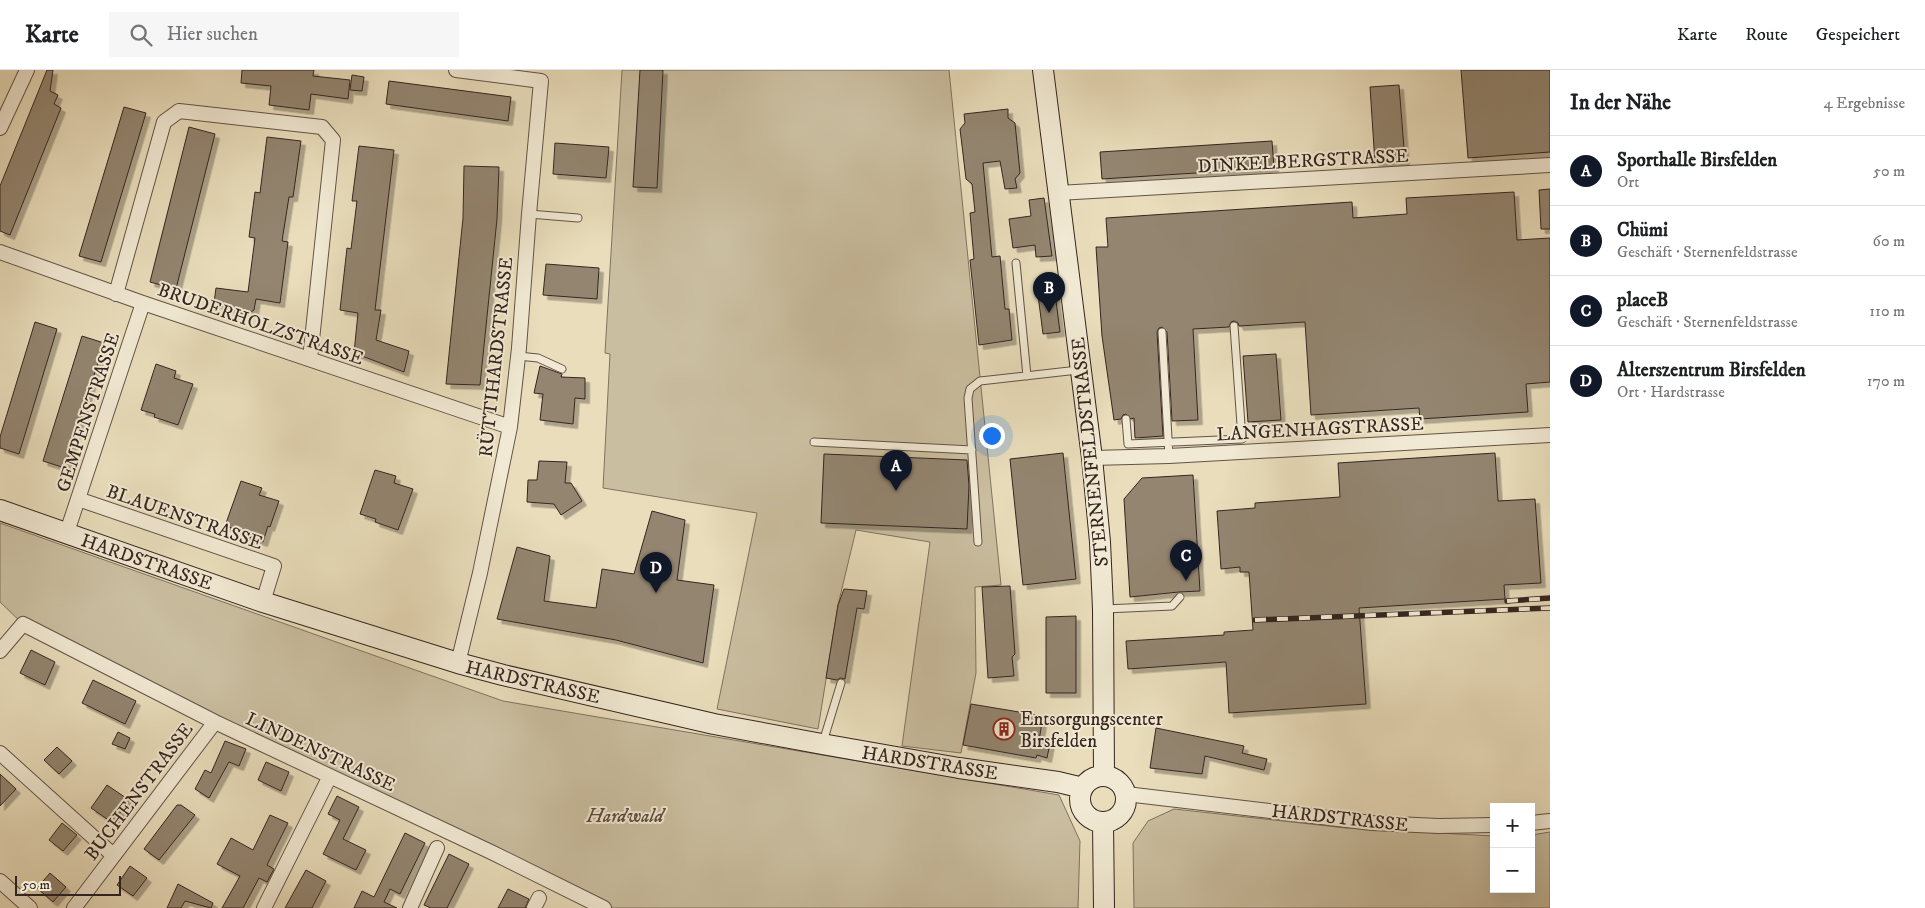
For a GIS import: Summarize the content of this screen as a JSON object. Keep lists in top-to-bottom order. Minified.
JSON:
{"streets":{"street":["DINKELBERGSTRASSE","BRUDERHOLZSTRASSE","RÜTTIHARDSTRASSE","GEMPENSTRASSE","LANGENHAGSTRASSE","STERNENFELDSTRASSE","BLAUENSTRASSE","HARDSTRASSE","LINDENSTRASSE","BUCHENSTRASSE"]},"crossings":[["DINKELBERGSTRASSE","STERNENFELDSTRASSE"],["BRUDERHOLZSTRASSE","RÜTTIHARDSTRASSE"],["BRUDERHOLZSTRASSE","GEMPENSTRASSE"],["RÜTTIHARDSTRASSE","HARDSTRASSE"],["GEMPENSTRASSE","BLAUENSTRASSE"],["GEMPENSTRASSE","HARDSTRASSE"],["LANGENHAGSTRASSE","STERNENFELDSTRASSE"],["STERNENFELDSTRASSE","HARDSTRASSE"],["BLAUENSTRASSE","HARDSTRASSE"],["LINDENSTRASSE","BUCHENSTRASSE"]],"parks":["Hardwald"],"places":{"building":["Entsorgungscenter Birsfelden"]},"scale_bar":"50 m","page":{"header":"Karte","search":"Hier suchen","nav":["Karte","Route","Gespeichert"],"heading":["In der Nähe","4 Ergebnisse"],"list":[{"mark":"A","name":"Sporthalle Birsfelden","note":"Ort","value":"50 m"},{"mark":"B","name":"Chümi","note":"Geschäft · Sternenfeldstrasse","value":"60 m"},{"mark":"C","name":"placeB","note":"Geschäft · Sternenfeldstrasse","value":"110 m"},{"mark":"D","name":"Alterszentrum Birsfelden","note":"Ort · Hardstrasse","value":"170 m"}],"pins":["B","A","C","D"],"map_buttons":["+","−"],"scale":"50 m"}}
